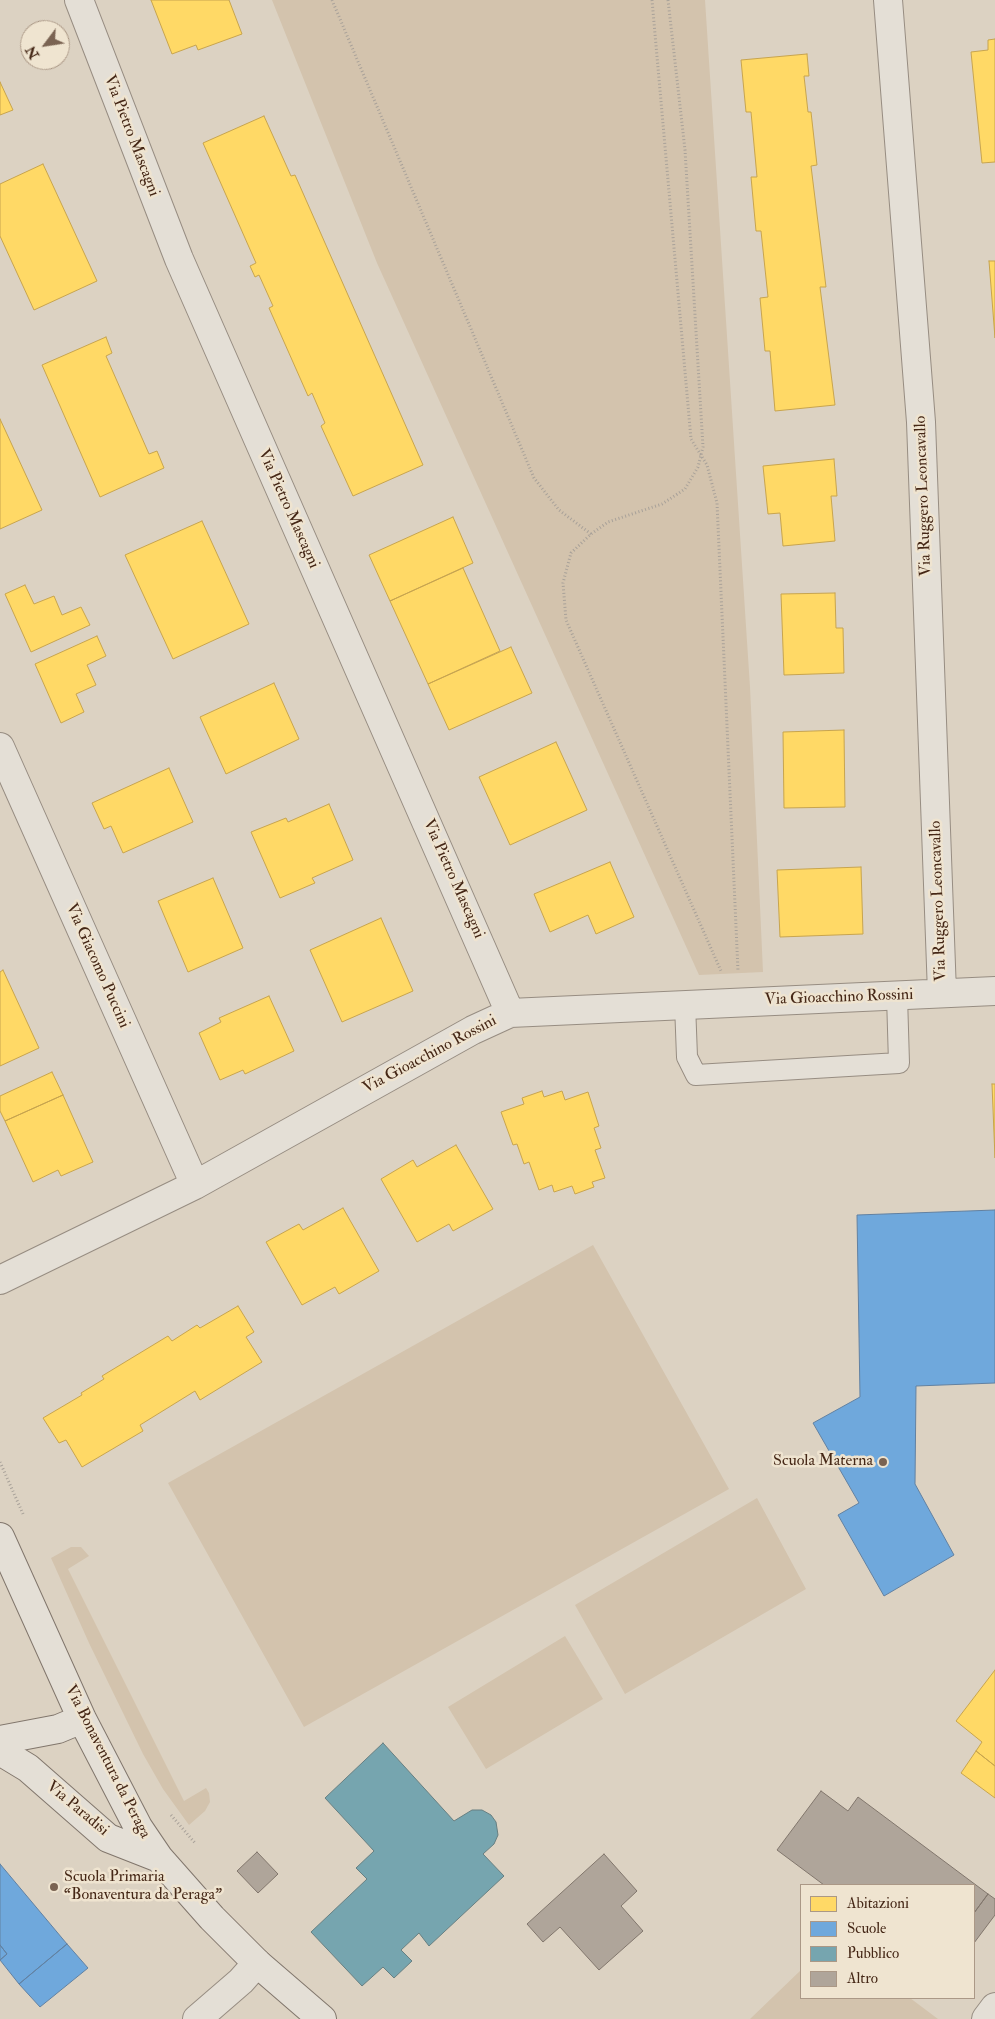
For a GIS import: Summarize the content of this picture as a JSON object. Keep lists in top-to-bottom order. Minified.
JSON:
{"streets":{"street":["Via Pietro Mascagni","Via Ruggero Leoncavallo","Via Giacomo Puccini","Via Gioacchino Rossini","Via Bonaventura da Peraga","Via Paradisi"]},"crossings":[["Via Pietro Mascagni","Via Gioacchino Rossini"],["Via Ruggero Leoncavallo","Via Gioacchino Rossini"],["Via Giacomo Puccini","Via Gioacchino Rossini"],["Via Bonaventura da Peraga","Via Paradisi"]],"places":["Scuola Materna","Scuola Primaria “Bonaventura da Peraga”"],"legend":["Abitazioni","Scuole","Pubblico","Altro"],"north":"bottom left"}
